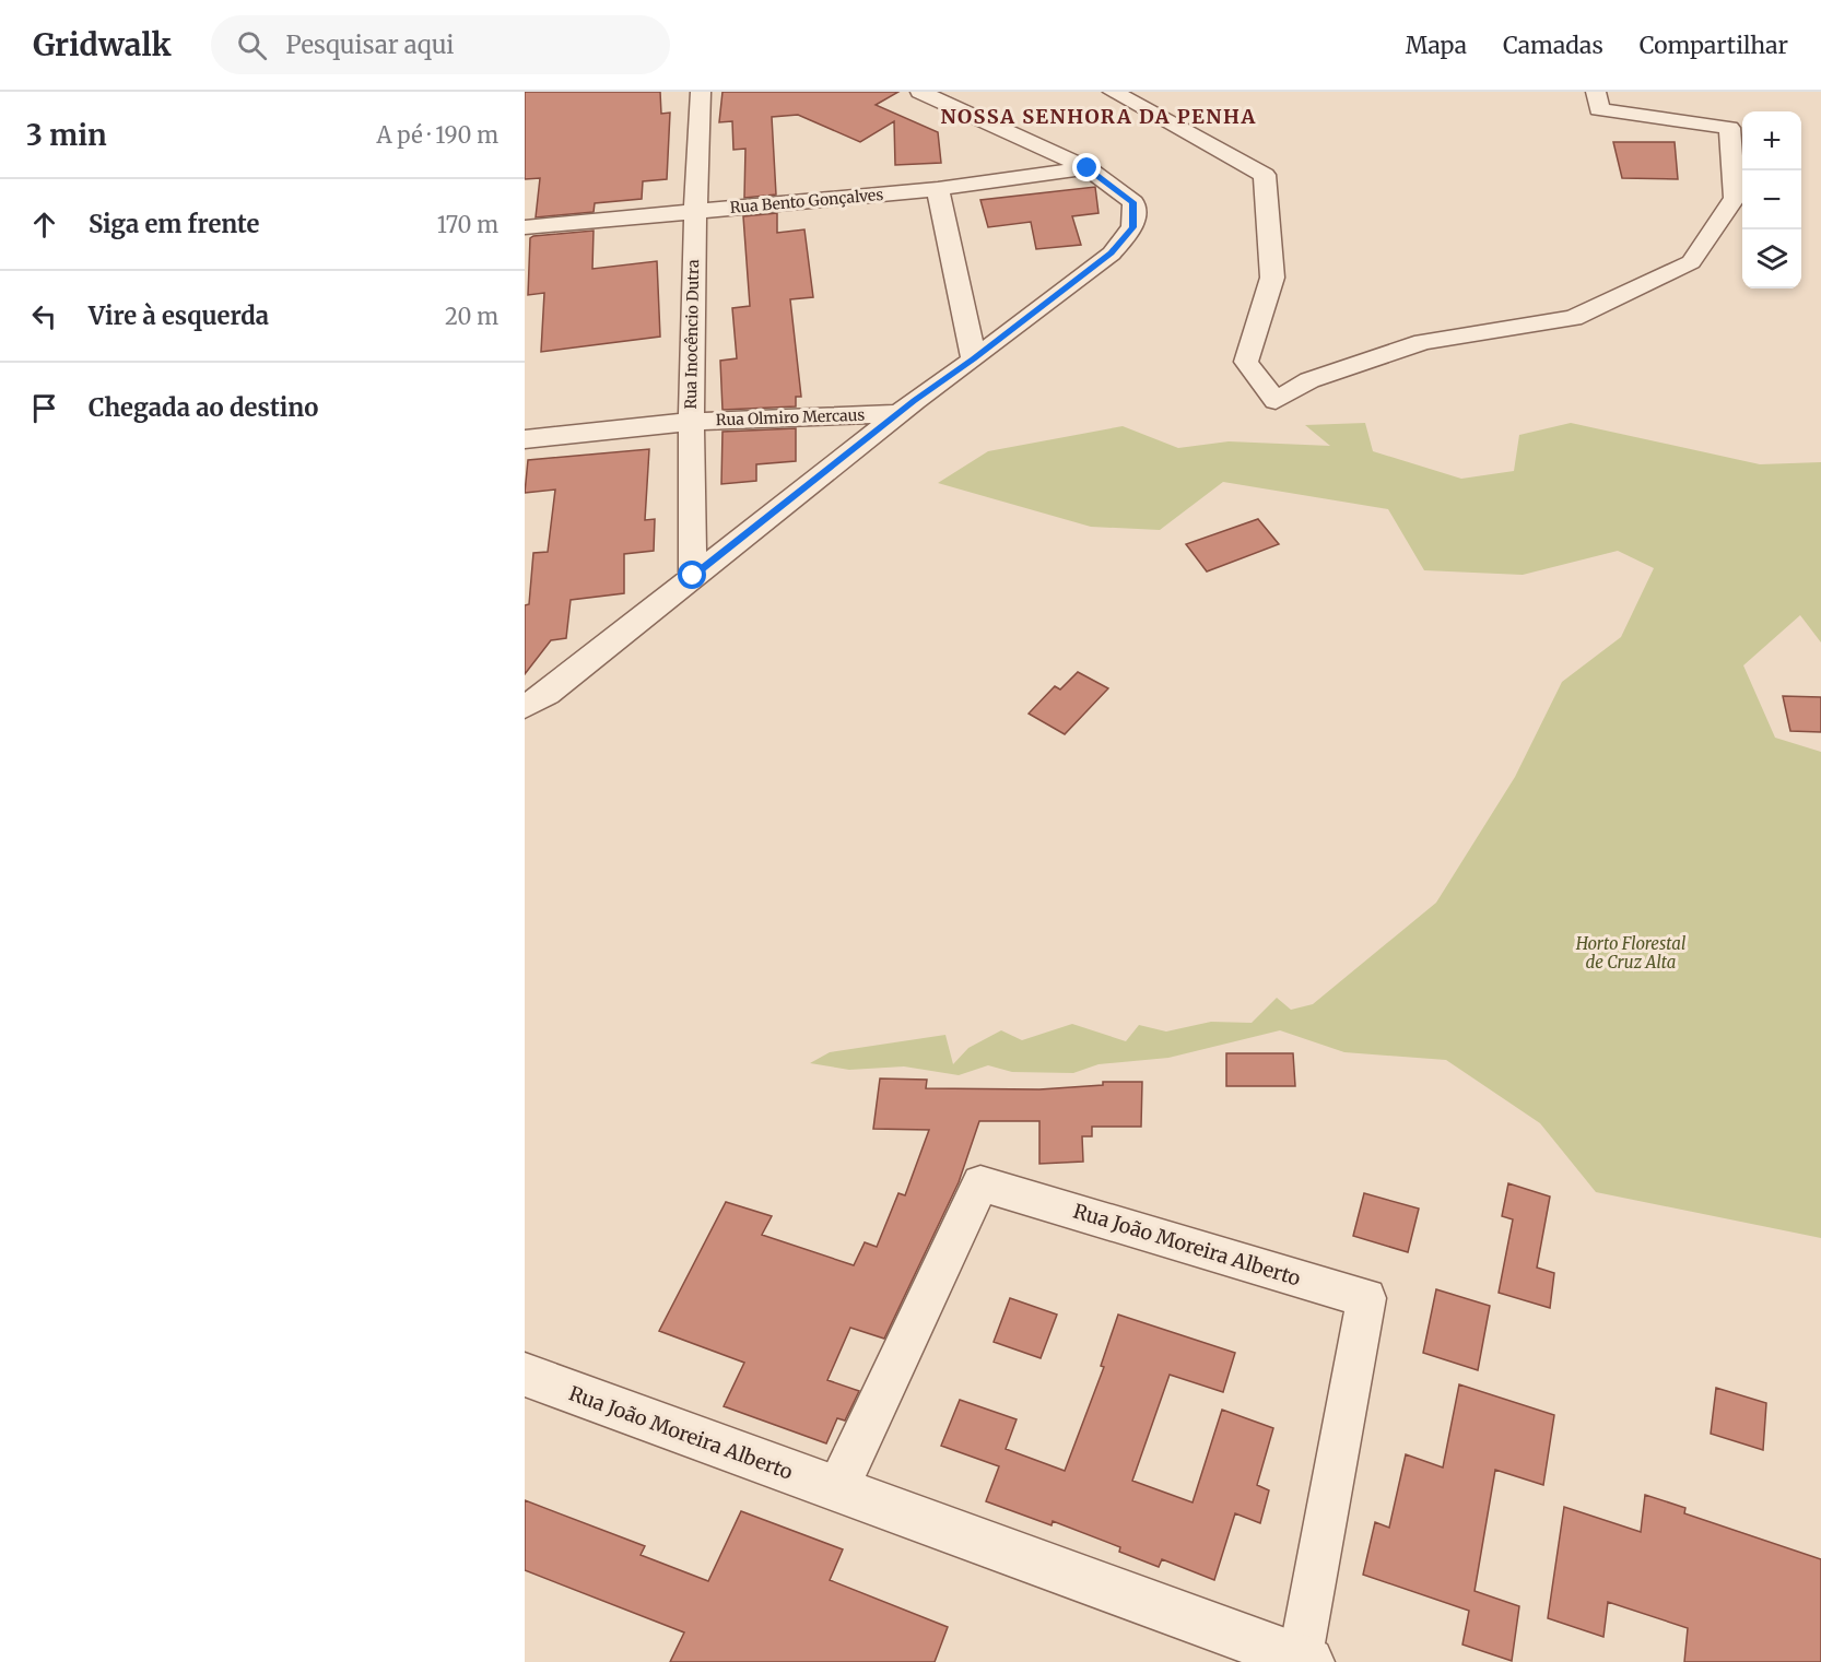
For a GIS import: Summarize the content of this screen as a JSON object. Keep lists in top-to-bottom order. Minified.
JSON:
{"streets":{"street":["Rua Bento Gonçalves","Rua Inocêncio Dutra","Rua Olmiro Mercaus","Rua João Moreira Alberto"]},"crossings":[["Rua Bento Gonçalves","Rua Inocêncio Dutra"],["Rua Inocêncio Dutra","Rua Olmiro Mercaus"]],"districts":["NOSSA SENHORA DA PENHA"],"parks":["Horto Florestal de Cruz Alta"],"page":{"header":"Gridwalk","search":"Pesquisar aqui","nav":["Mapa","Camadas","Compartilhar"],"heading":["3 min","A pé · 190 m"],"map_buttons":["+","−"],"list":[["Siga em frente","170 m"],["Vire à esquerda","20 m"],"Chegada ao destino"]}}
